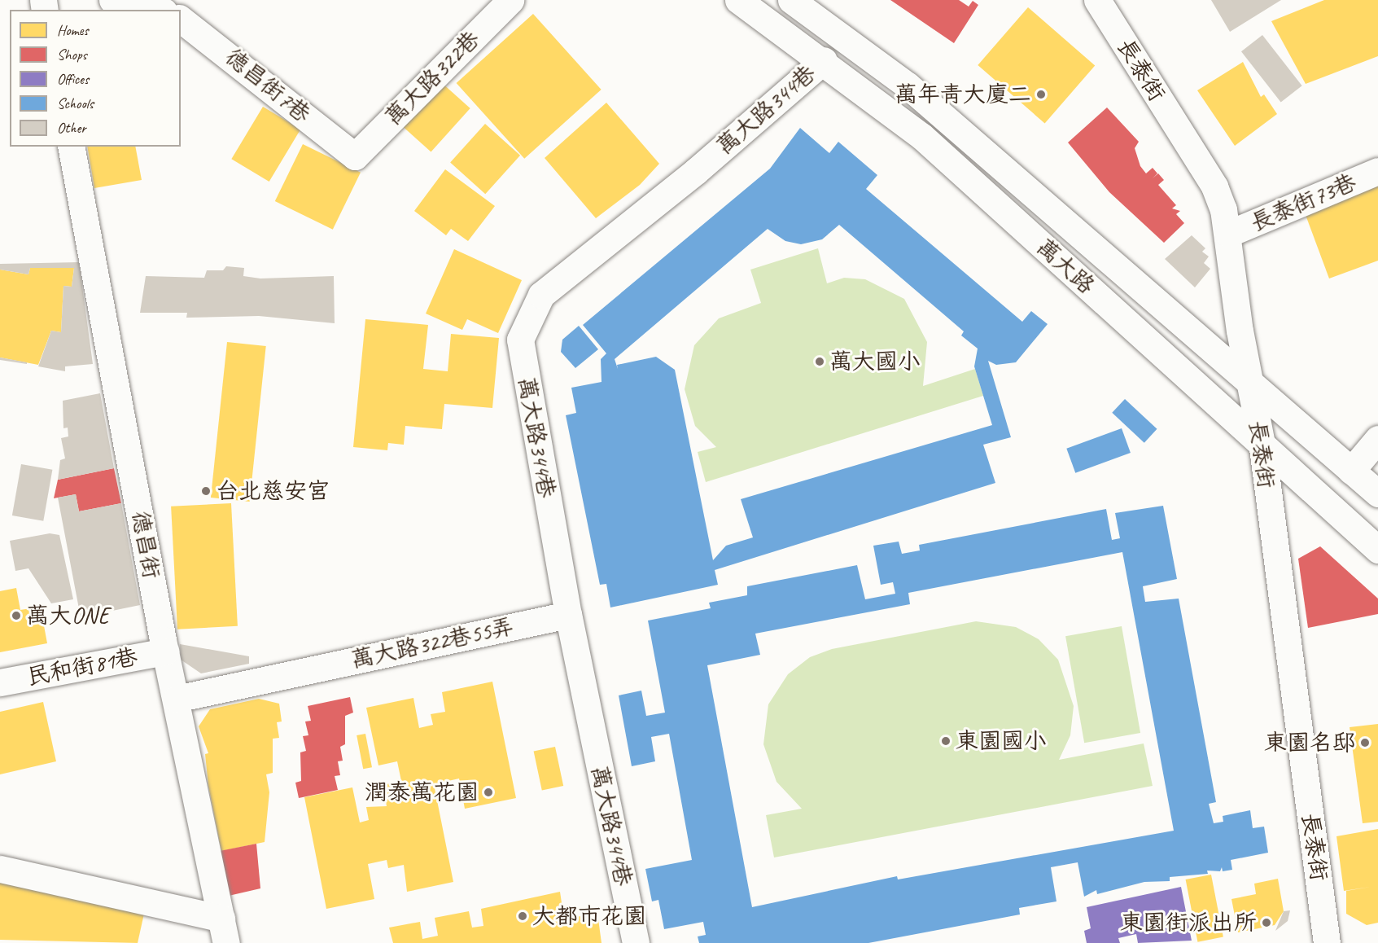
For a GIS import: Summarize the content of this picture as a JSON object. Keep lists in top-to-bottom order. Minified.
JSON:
{"streets":{"street":["長泰街","萬大路322巷","德昌街7巷","萬大路344巷","長泰街73巷","萬大路","德昌街","萬大路322巷55弄","民和街81巷"]},"crossings":[["長泰街","長泰街73巷"],["長泰街","萬大路"],["萬大路322巷","德昌街7巷"],["萬大路344巷","萬大路"],["萬大路344巷","萬大路322巷55弄"],["德昌街","萬大路322巷55弄"],["德昌街","民和街81巷"]],"places":["萬年青大廈二","萬大國小","台北慈安宮","萬大ONE","東園國小","東園名邸","潤泰萬花園","大都市花園","東園街派出所"],"legend":["Homes","Shops","Offices","Schools","Other"]}
